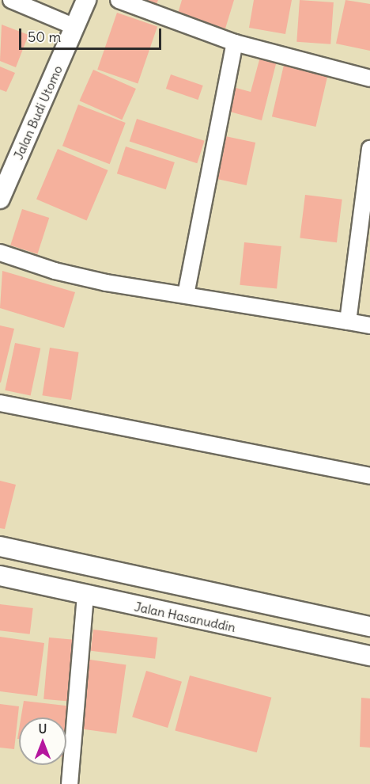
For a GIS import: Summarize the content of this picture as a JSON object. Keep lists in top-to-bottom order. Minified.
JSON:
{"streets":{"street":["Jalan Budi Utomo","Jalan Hasanuddin"]},"scale_bar":"50 m","north":"top"}
